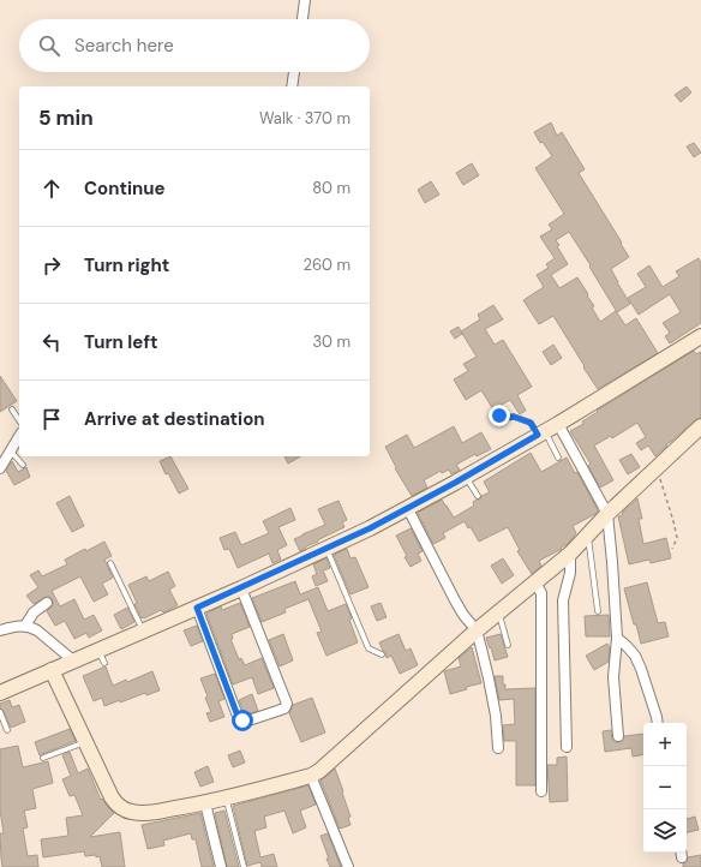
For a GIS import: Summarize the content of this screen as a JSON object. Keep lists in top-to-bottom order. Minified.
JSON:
{"page":{"search":"Search here","heading":["5 min","Walk · 370 m"],"list":[["Continue","80 m"],["Turn right","260 m"],["Turn left","30 m"],"Arrive at destination"],"map_buttons":["+","−"]}}
